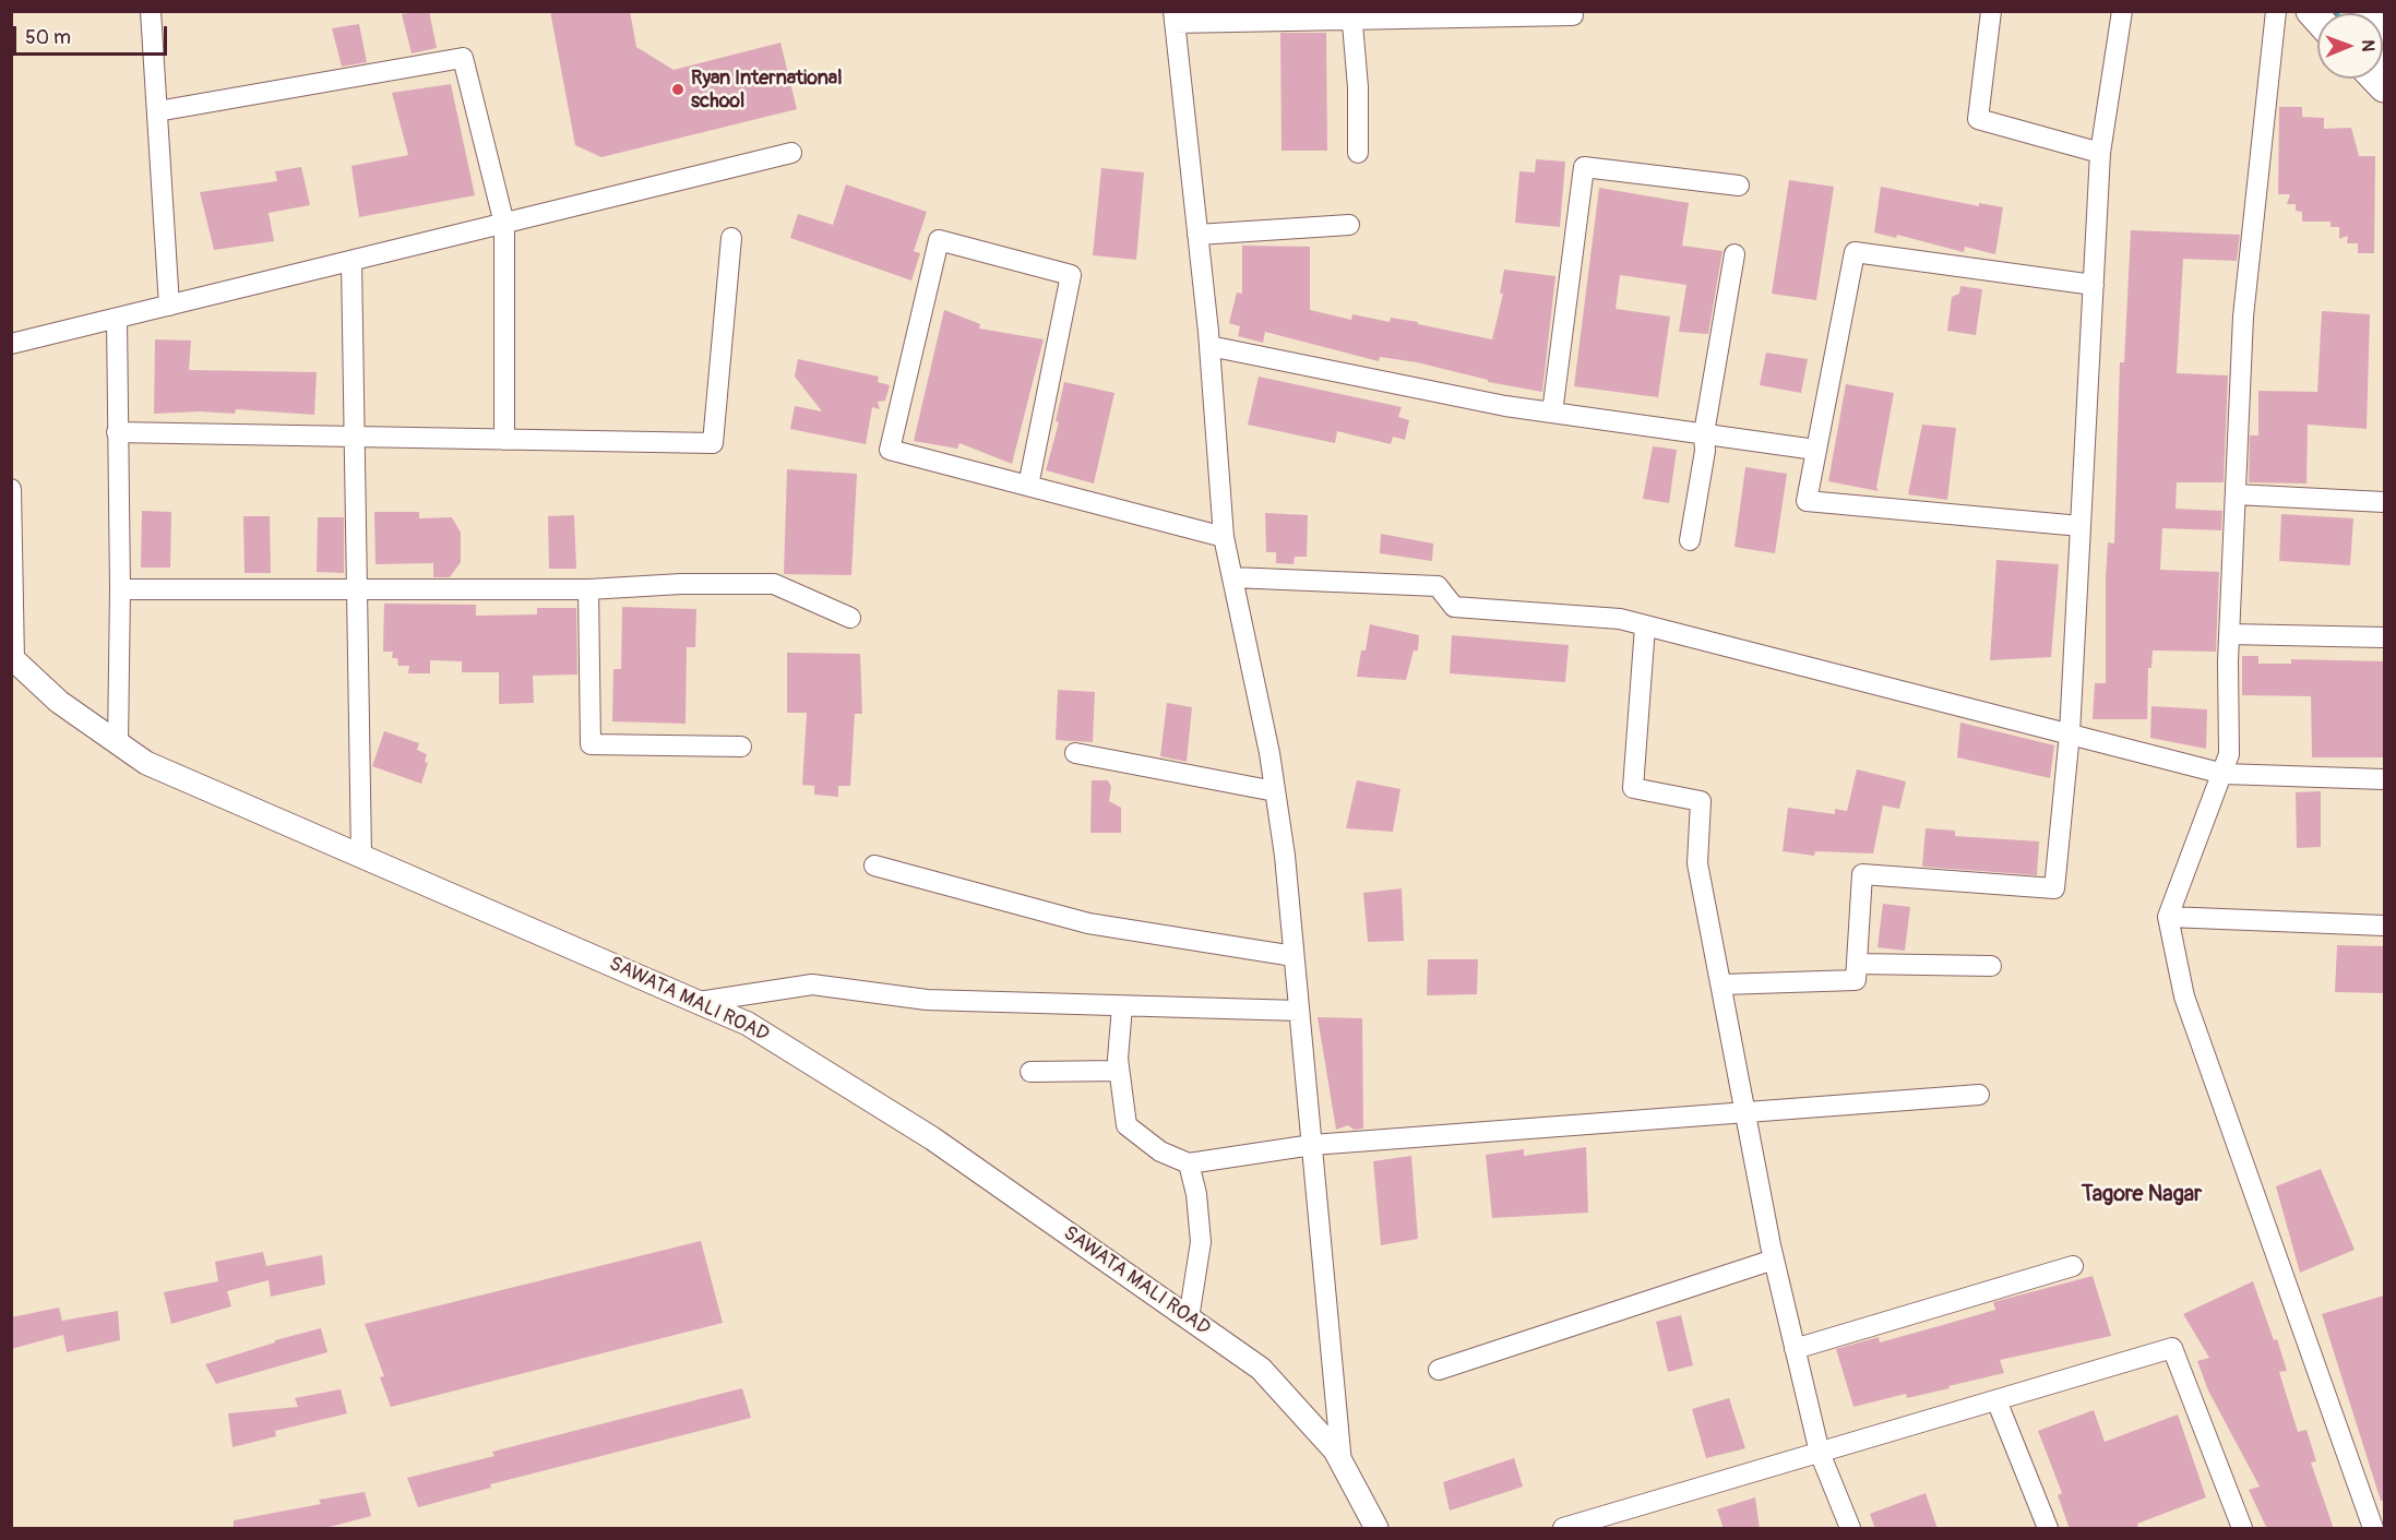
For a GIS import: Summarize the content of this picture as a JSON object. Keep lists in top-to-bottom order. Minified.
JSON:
{"streets":{"street":["SAWATA MALI ROAD"]},"districts":["Tagore Nagar"],"places":["Ryan International school"],"scale_bar":"50 m","north":"right"}
